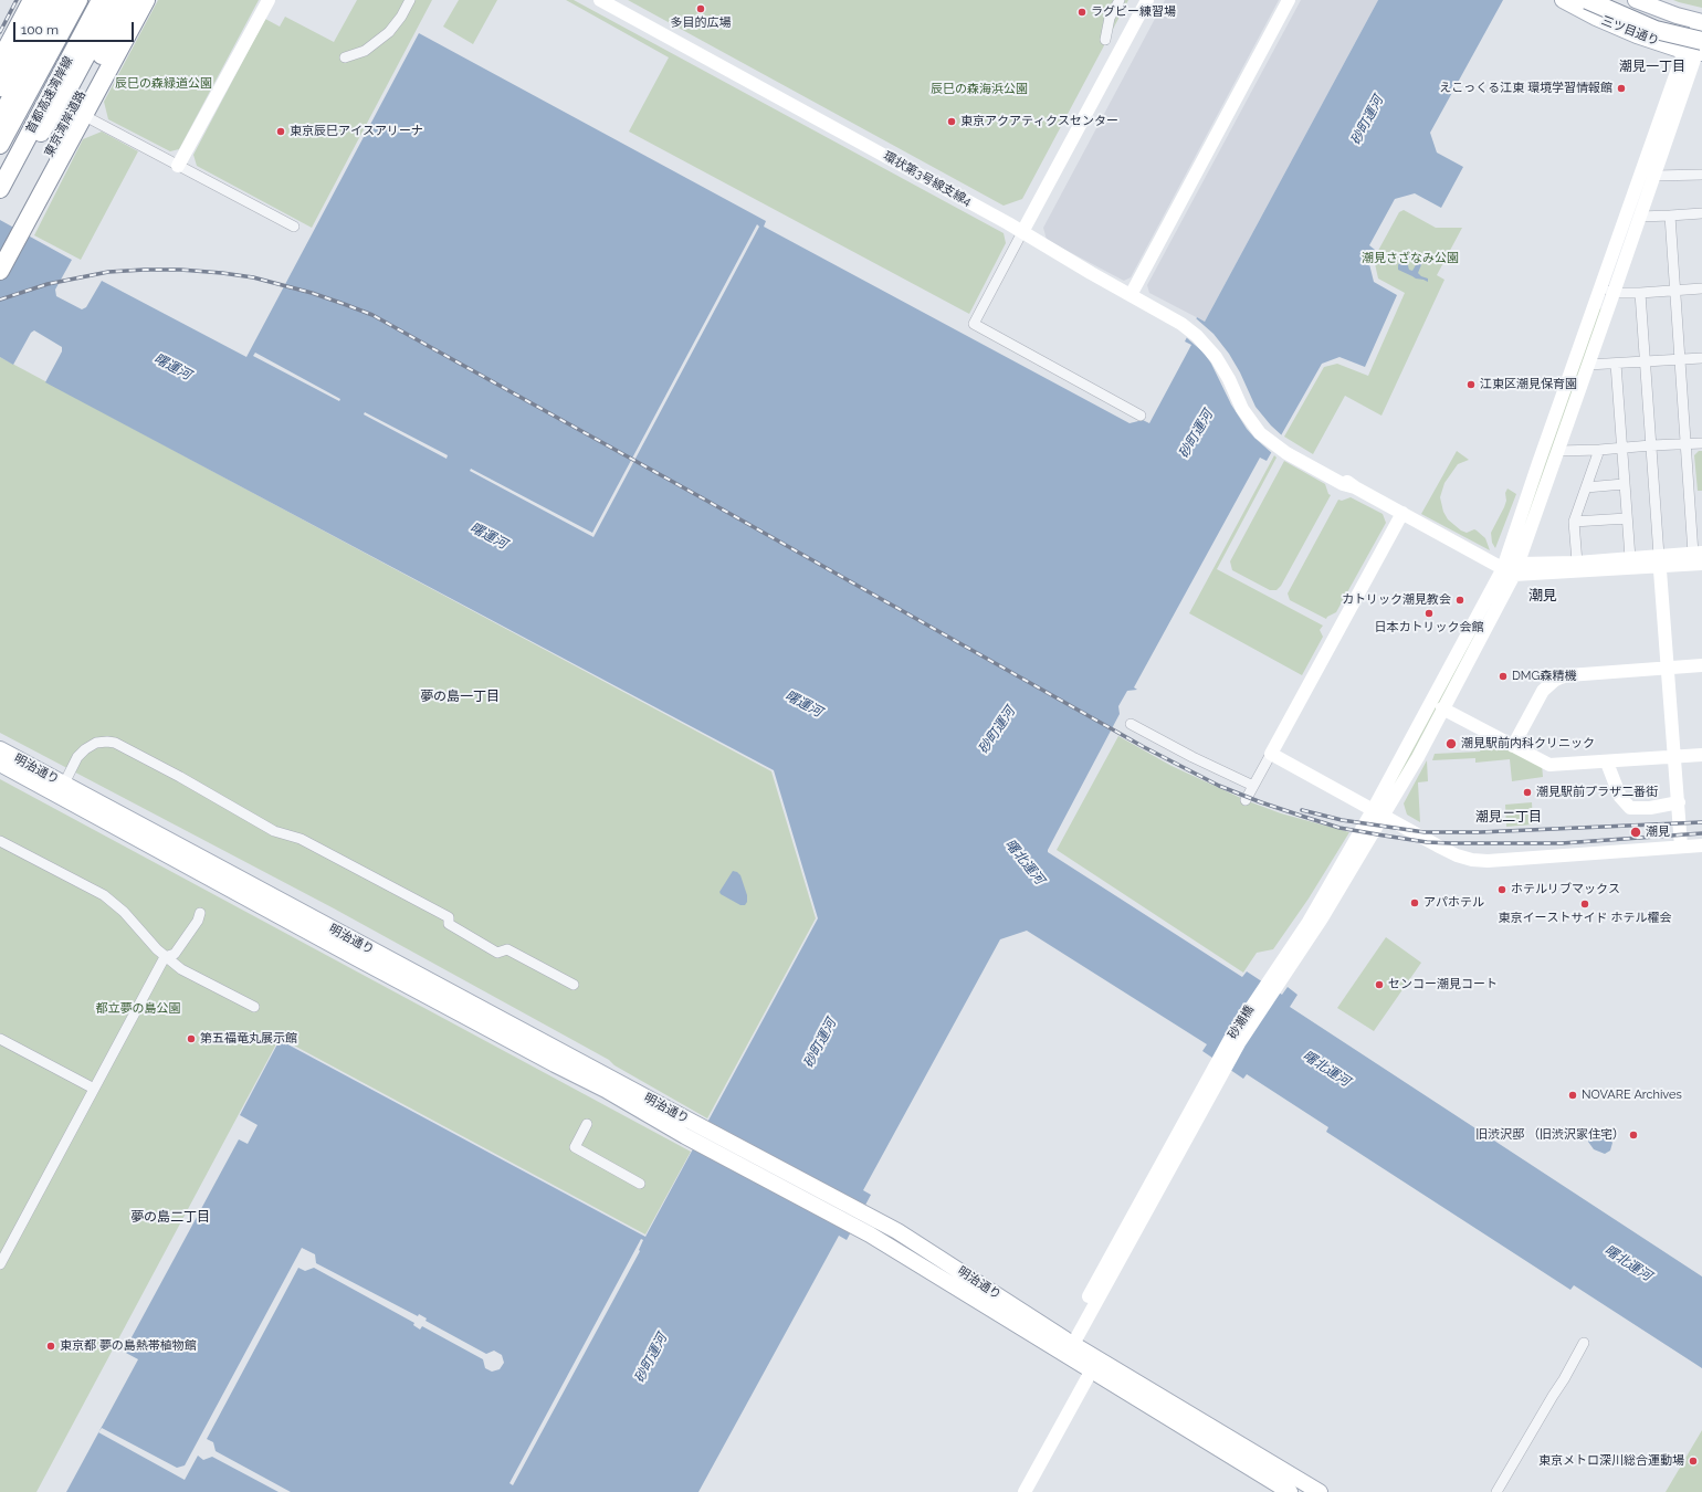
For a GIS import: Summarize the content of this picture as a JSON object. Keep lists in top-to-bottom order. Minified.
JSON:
{"streets":{"highway":["首都高速湾岸線","東京湾岸道路"],"main road":["三ツ目通り","明治通り"],"street":["環状第3号線支線4","砂潮橋"]},"crossings":[["明治通り","砂潮橋"]],"districts":["潮見一丁目","潮見","夢の島一丁目","潮見二丁目","夢の島二丁目"],"water":["砂町運河","曙運河","曙北運河"],"parks":["辰巳の森緑道公園","辰巳の森海浜公園","潮見さざなみ公園","都立夢の島公園"],"places":["多目的広場","ラグビー練習場","えこっくる江東 環境学習情報館","東京アクアティクスセンター","東京辰巳アイスアリーナ","江東区潮見保育園","カトリック潮見教会","日本カトリック会館","DMG森精機","潮見駅前内科クリニック","潮見駅前プラザ二番街","潮見","ホテルリブマックス","アパホテル","東京イーストサイド ホテル櫂会","センコー潮見コート","第五福竜丸展示館","NOVARE Archives","旧渋沢邸 （旧渋沢家住宅）","東京都 夢の島熱帯植物館","東京メトロ深川総合運動場"],"scale_bar":"100 m"}
